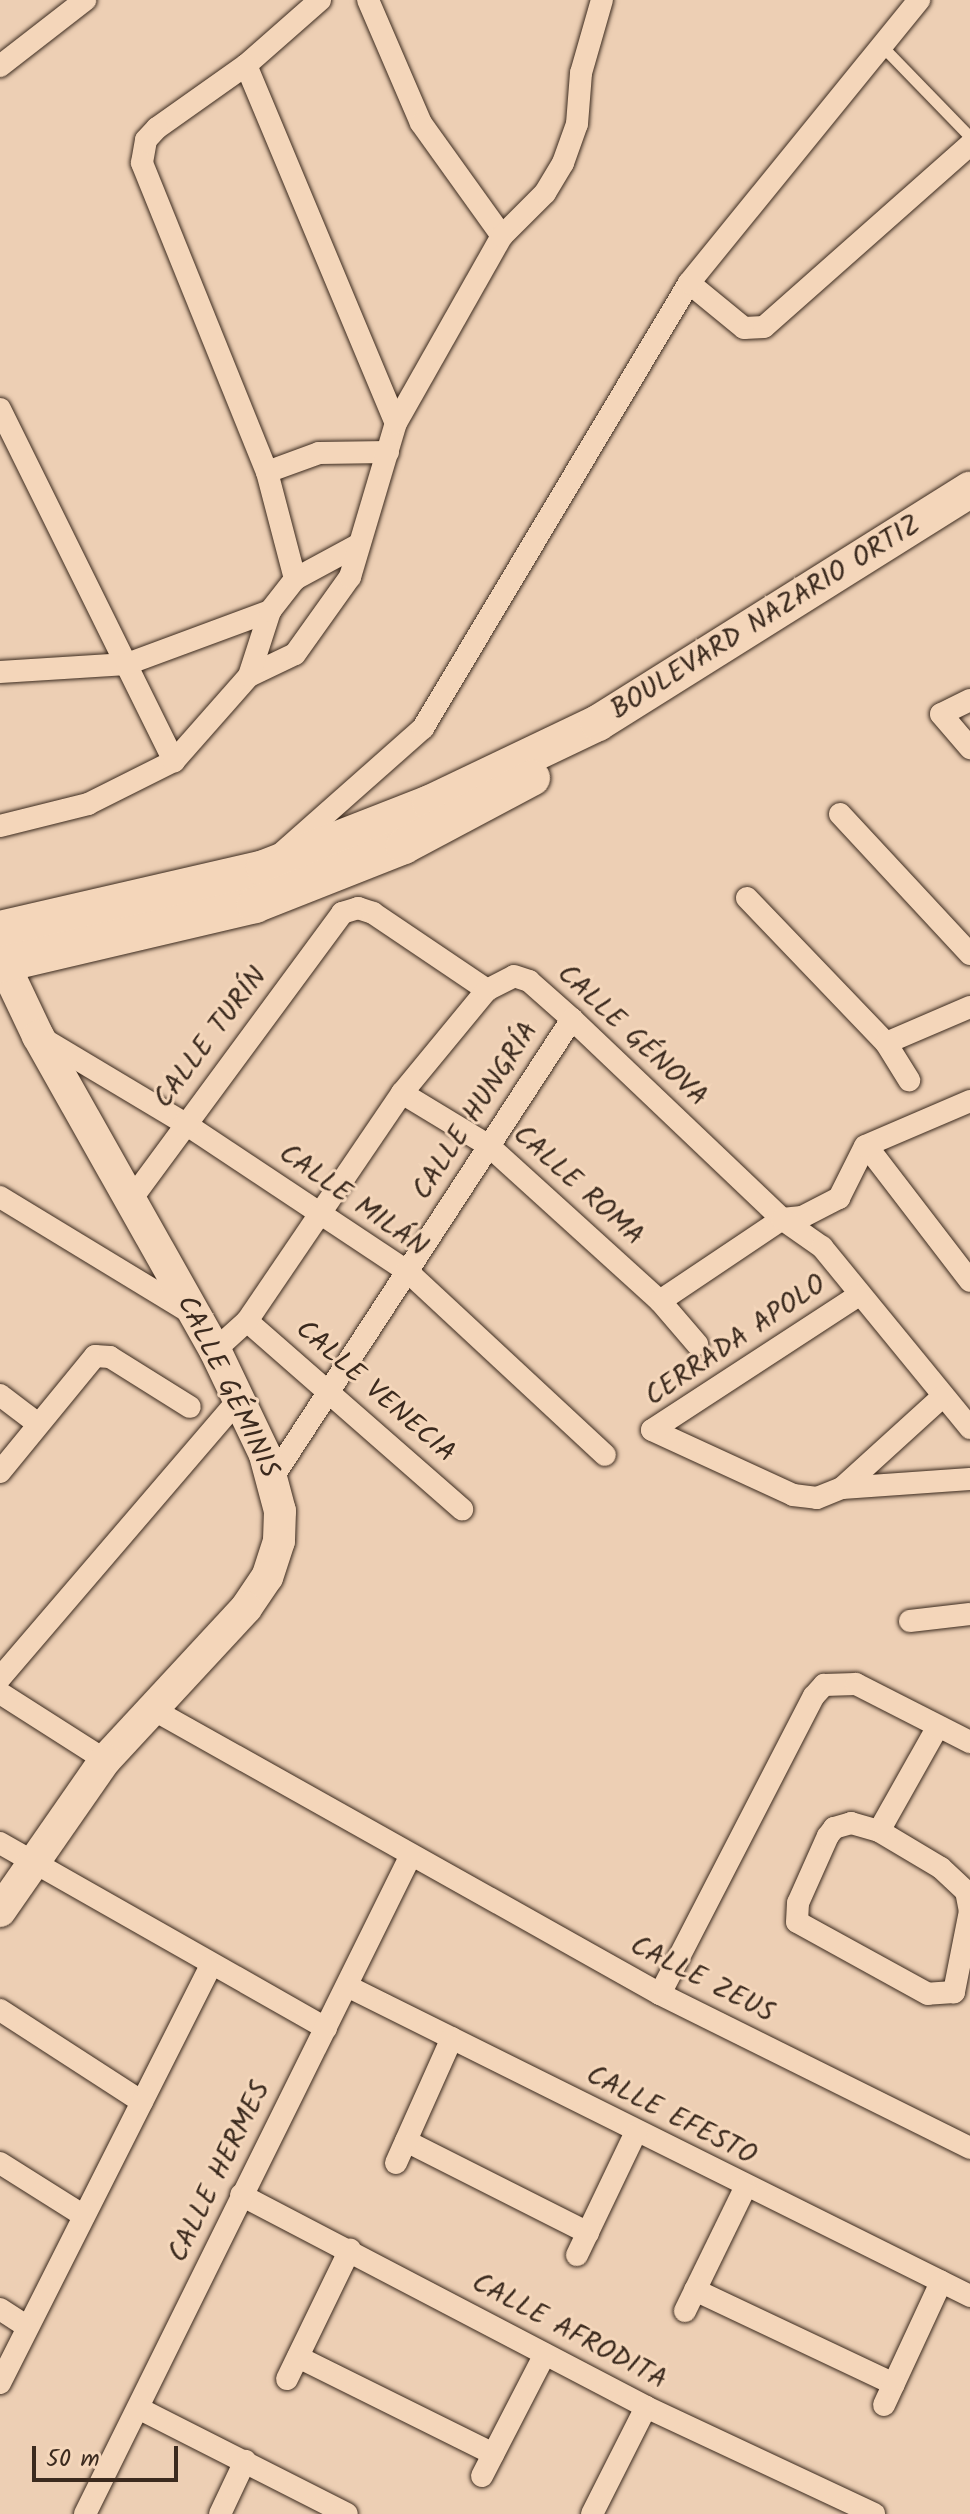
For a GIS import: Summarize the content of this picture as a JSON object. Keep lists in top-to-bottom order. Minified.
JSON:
{"streets":{"main road":["BOULEVARD NAZARIO ORTIZ"],"street":["CALLE GÉNOVA","CALLE TURÍN","CALLE HUNGRÍA","CALLE ROMA","CALLE MILÁN","CERRADA APOLO","CALLE GÉMINIS","CALLE VENECIA","CALLE ZEUS","CALLE EFESTO","CALLE HERMES","CALLE AFRODITA"]},"crossings":[["BOULEVARD NAZARIO ORTIZ","CALLE GÉMINIS"],["CALLE GÉNOVA","CALLE TURÍN"],["CALLE GÉNOVA","CALLE HUNGRÍA"],["CALLE GÉNOVA","CERRADA APOLO"],["CALLE TURÍN","CALLE MILÁN"],["CALLE TURÍN","CALLE GÉMINIS"],["CALLE HUNGRÍA","CALLE ROMA"],["CALLE HUNGRÍA","CALLE MILÁN"],["CALLE HUNGRÍA","CALLE GÉMINIS"],["CALLE HUNGRÍA","CALLE VENECIA"],["CALLE MILÁN","CALLE GÉMINIS"],["CALLE GÉMINIS","CALLE ZEUS"],["CALLE ZEUS","CALLE HERMES"],["CALLE EFESTO","CALLE HERMES"],["CALLE HERMES","CALLE AFRODITA"]],"scale_bar":"50 m"}
